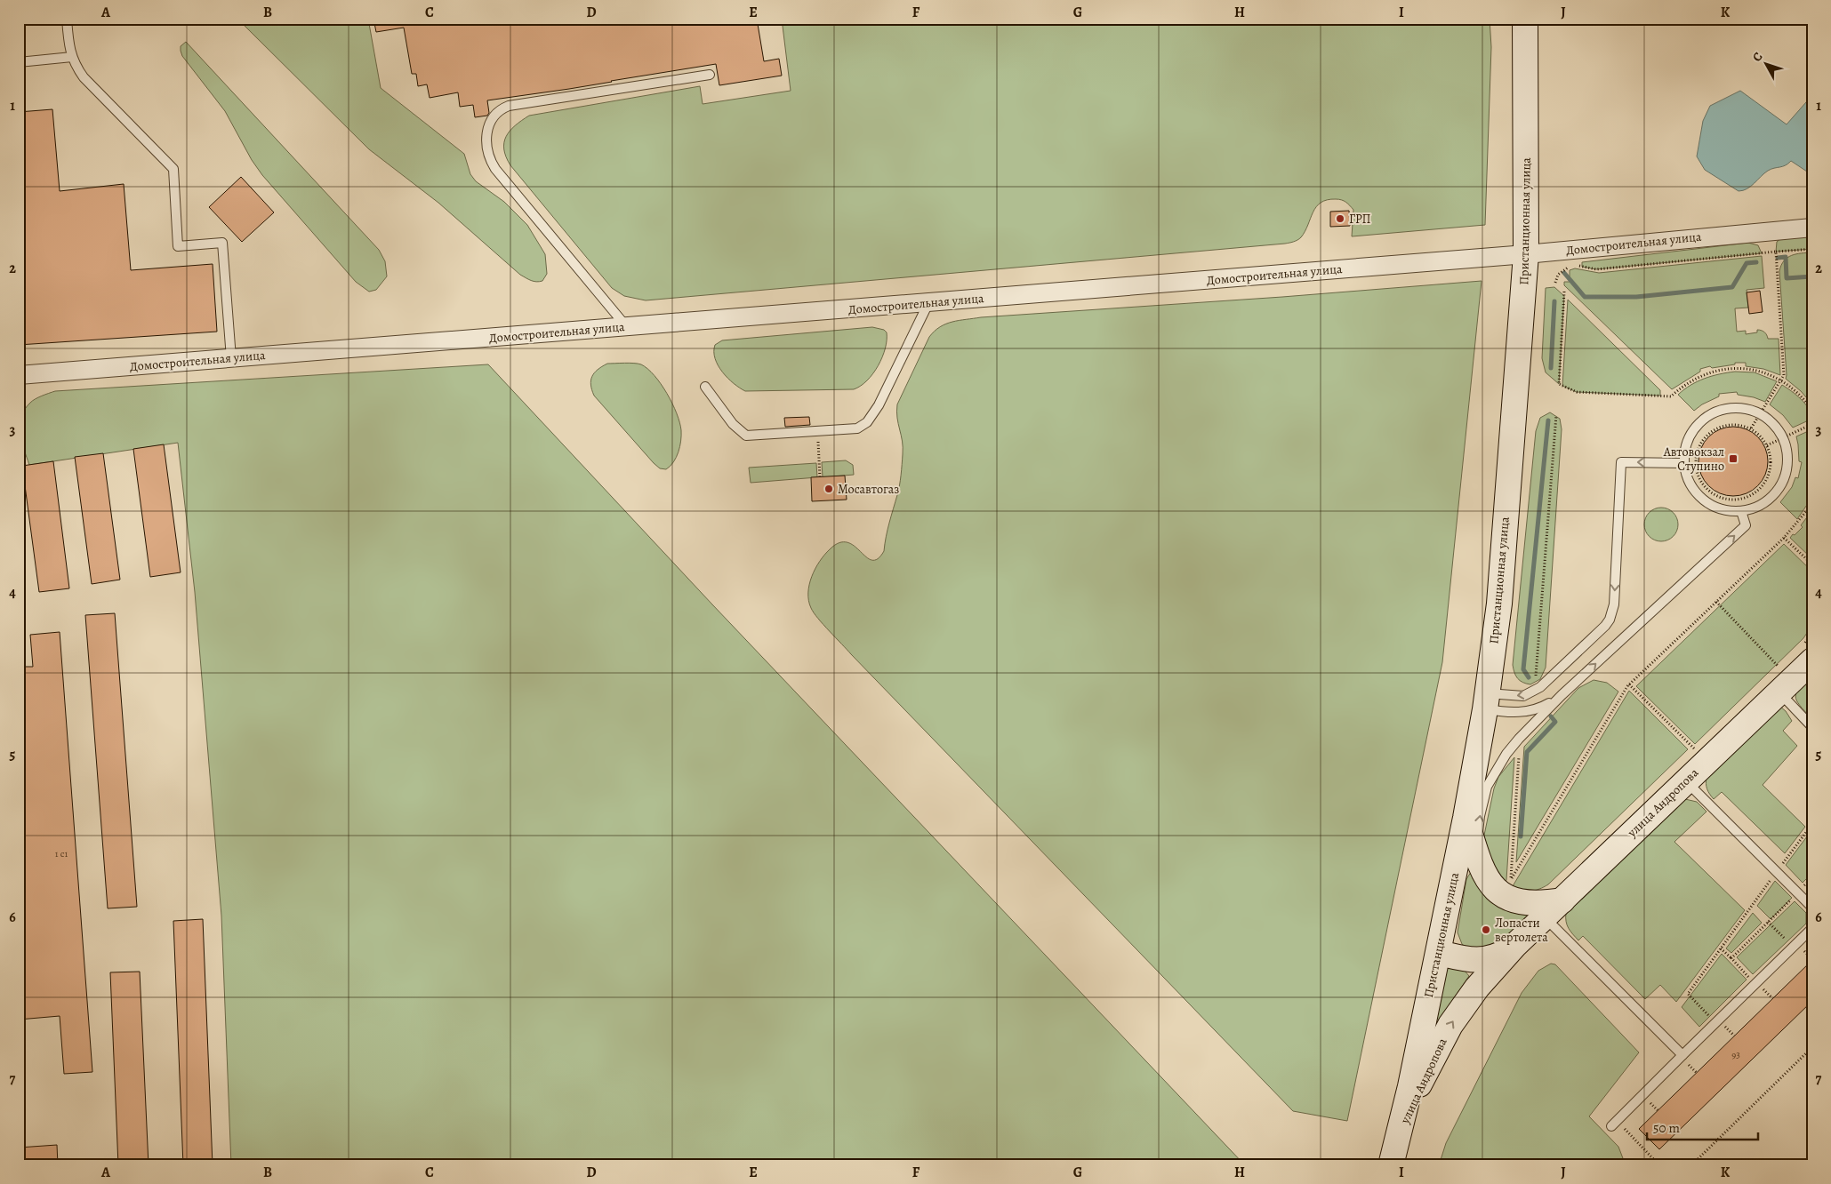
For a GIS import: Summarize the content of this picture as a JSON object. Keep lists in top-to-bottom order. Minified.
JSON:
{"streets":{"main road":["Пристанционная улица","улица Андропова"],"street":["Домостроительная улица"]},"crossings":[["Пристанционная улица","Домостроительная улица"],["Пристанционная улица","улица Андропова"]],"places":{"other":["ГРП","Мосавтогаз","Лопасти вертолета"],"transit":["Автовокзал Ступино"]},"house_numbers":["1 с1","93"],"scale_bar":"50 m","north":"top left","grid":{"columns":["A","B","C","D","E","F","G","H","I","J","K"],"rows":["1","2","3","4","5","6","7"]}}
